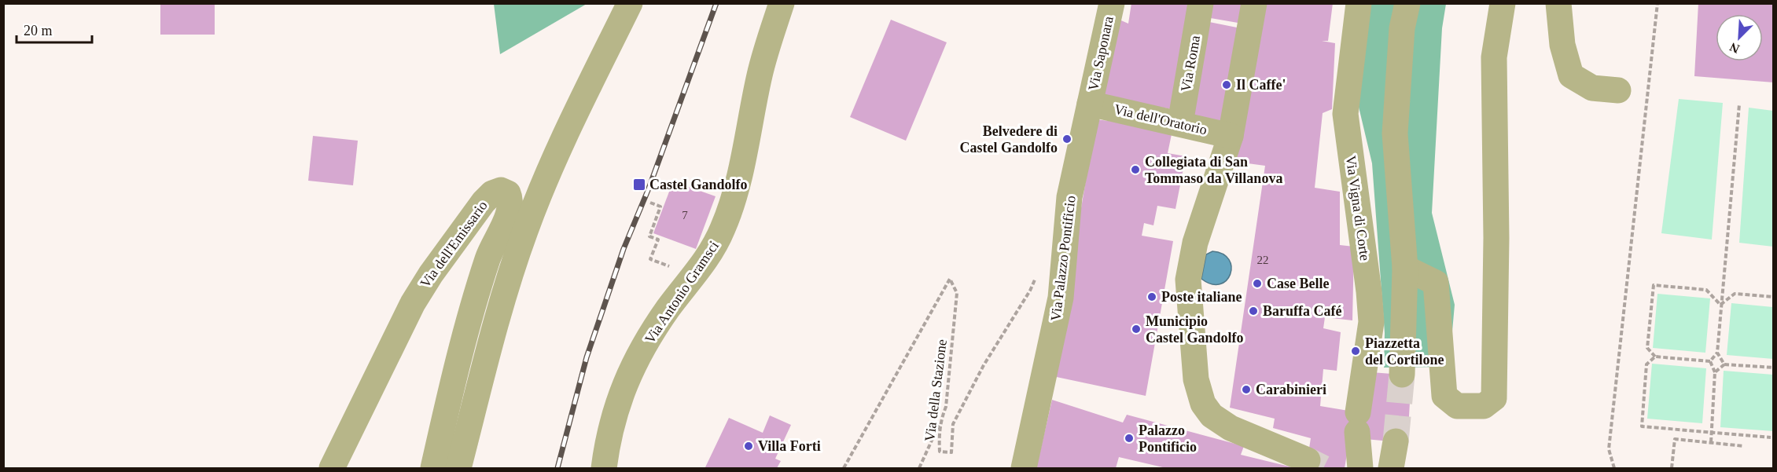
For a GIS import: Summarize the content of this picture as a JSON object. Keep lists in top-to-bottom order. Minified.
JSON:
{"streets":{"street":["Via Saponara","Via Roma","Via dell'Oratorio","Via Vigna di Corte","Via dell'Emissario","Via Palazzo Pontificio","Via Antonio Gramsci"],"path":["Via della Stazione"]},"crossings":[["Via Saponara","Via dell'Oratorio"],["Via Saponara","Via Palazzo Pontificio"],["Via Roma","Via dell'Oratorio"],["Via dell'Oratorio","Via Palazzo Pontificio"]],"places":{"other":["Il Caffe'","Belvedere di Castel Gandolfo","Collegiata di San Tommaso da Villanova","Case Belle","Poste italiane","Baruffa Café","Municipio Castel Gandolfo","Piazzetta del Cortilone","Carabinieri","Palazzo Pontificio","Villa Forti"],"transit":["Castel Gandolfo"]},"house_numbers":["7","22"],"scale_bar":"20 m","north":"bottom left"}
